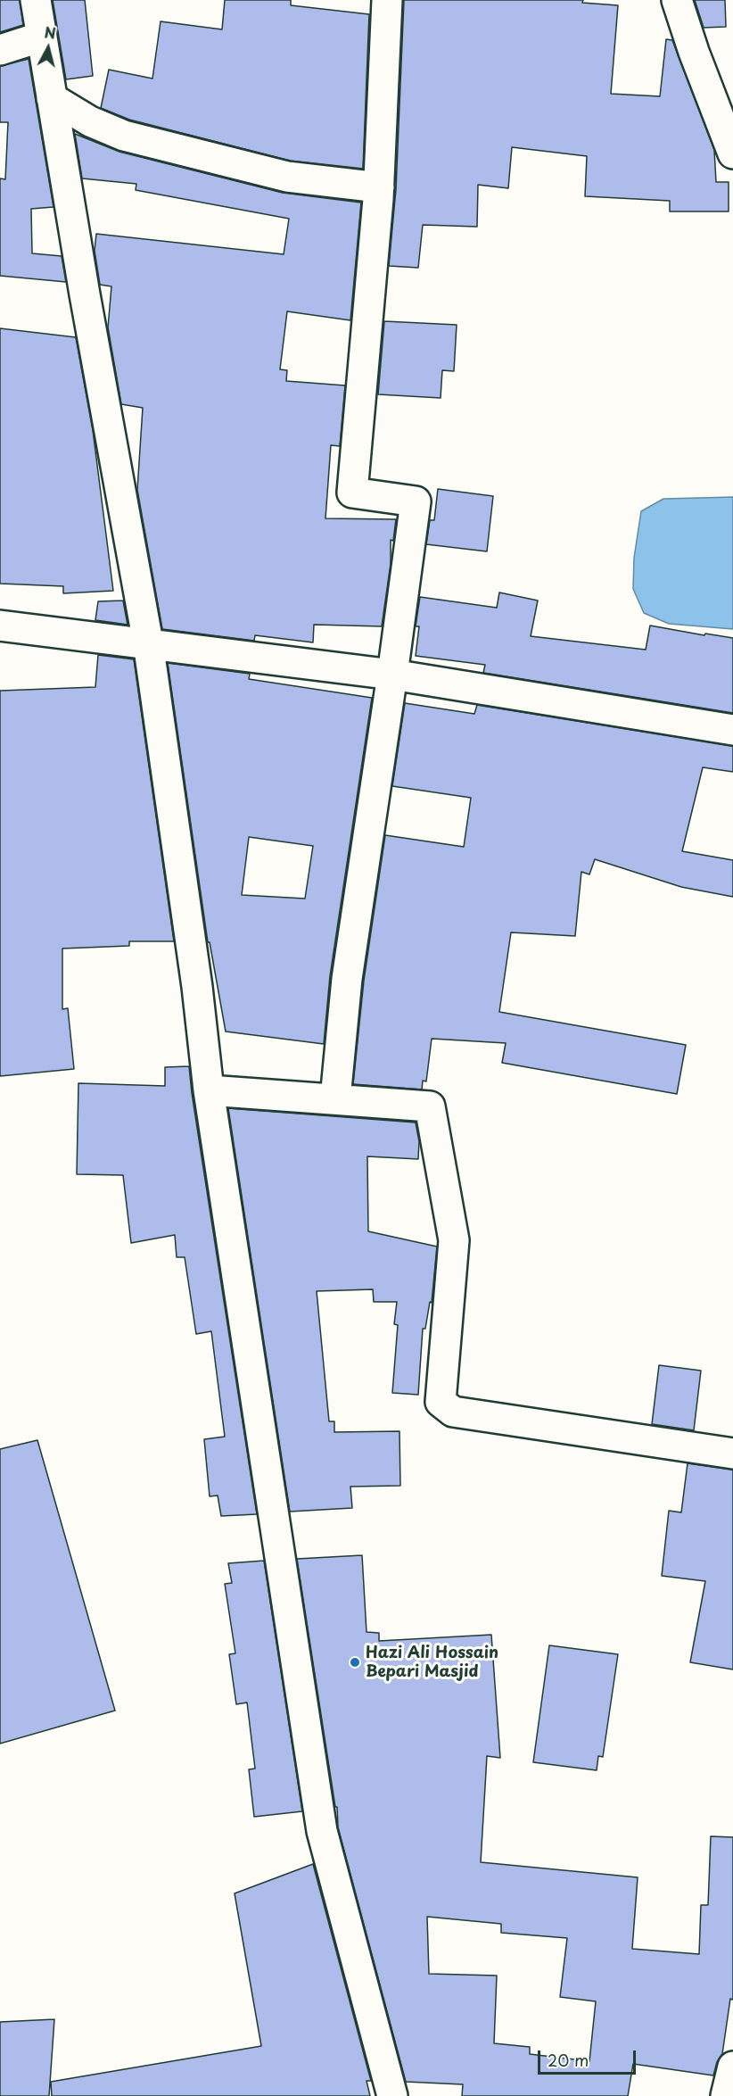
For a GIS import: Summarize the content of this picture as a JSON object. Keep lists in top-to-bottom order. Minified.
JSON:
{"places":["Hazi Ali Hossain Bepari Masjid"],"scale_bar":"20 m","north":"top"}
